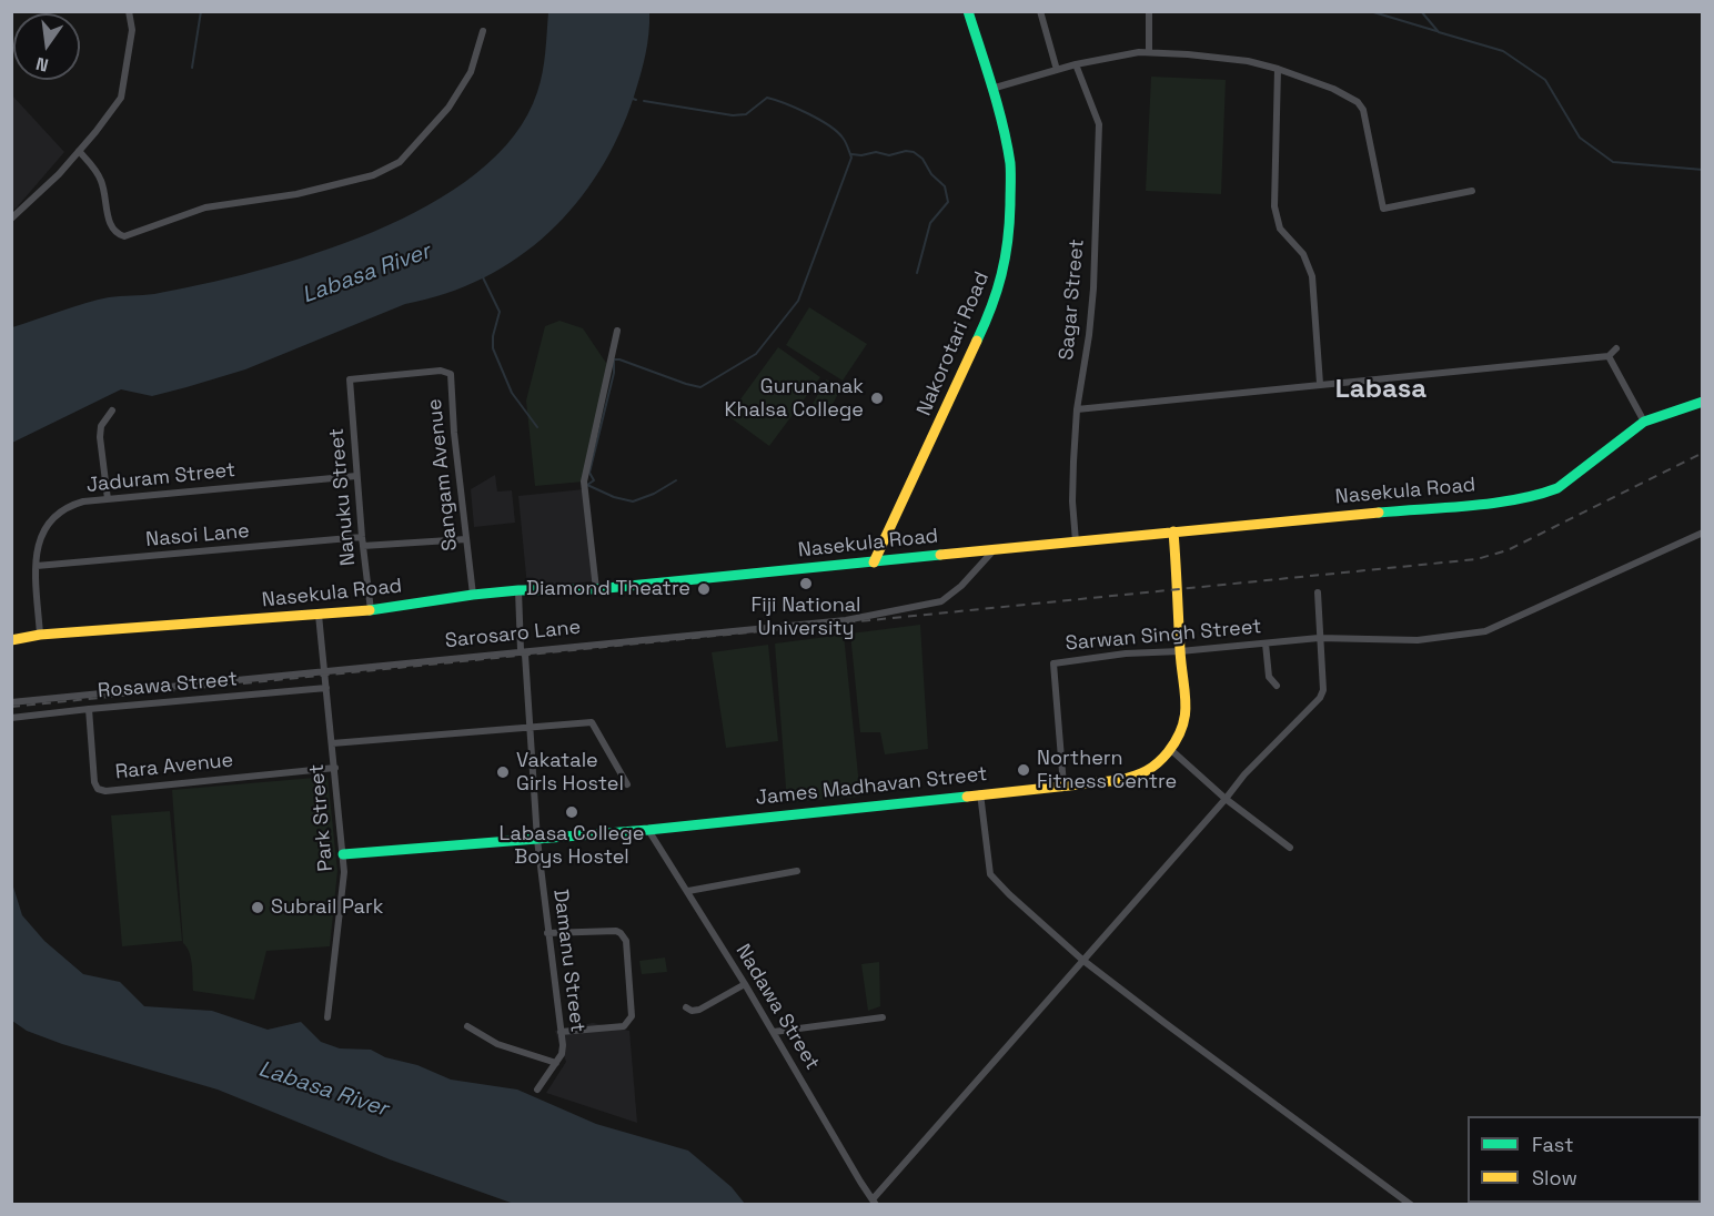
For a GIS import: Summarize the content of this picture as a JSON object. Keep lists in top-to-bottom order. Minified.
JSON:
{"streets":{"main road":["Nakorotari Road","Nasekula Road","James Madhavan Street"],"street":["Sagar Street","Sangam Avenue","Jaduram Street","Nanuku Street","Nasoi Lane","Sarosaro Lane","Sarwan Singh Street","Rosawa Street","Rara Avenue","Park Street","Damanu Street","Nadawa Street"]},"crossings":[["Sagar Street","Nasekula Road"],["Nakorotari Road","Nasekula Road"],["Sangam Avenue","Nasekula Road"],["Sangam Avenue","Nanuku Street"],["Jaduram Street","Nasekula Road"],["Jaduram Street","Nanuku Street"],["Jaduram Street","Nasoi Lane"],["Nasekula Road","Nanuku Street"],["Nasekula Road","Sarosaro Lane"],["Nasekula Road","James Madhavan Street"],["Nasekula Road","Park Street"],["Nasekula Road","Damanu Street"],["Nanuku Street","Nasoi Lane"],["Sarosaro Lane","Park Street"],["Sarosaro Lane","Damanu Street"],["Sarwan Singh Street","James Madhavan Street"],["Rosawa Street","Rara Avenue"],["Rosawa Street","Park Street"],["Rara Avenue","Park Street"],["James Madhavan Street","Park Street"],["James Madhavan Street","Damanu Street"],["James Madhavan Street","Nadawa Street"]],"districts":["Labasa"],"water":["Labasa River"],"places":["Gurunanak Khalsa College","Fiji National University","Diamond Theatre","Northern Fitness Centre","Vakatale Girls Hostel","Labasa College Boys Hostel","Subrail Park"],"legend":["Fast","Slow"],"north":"bottom"}
